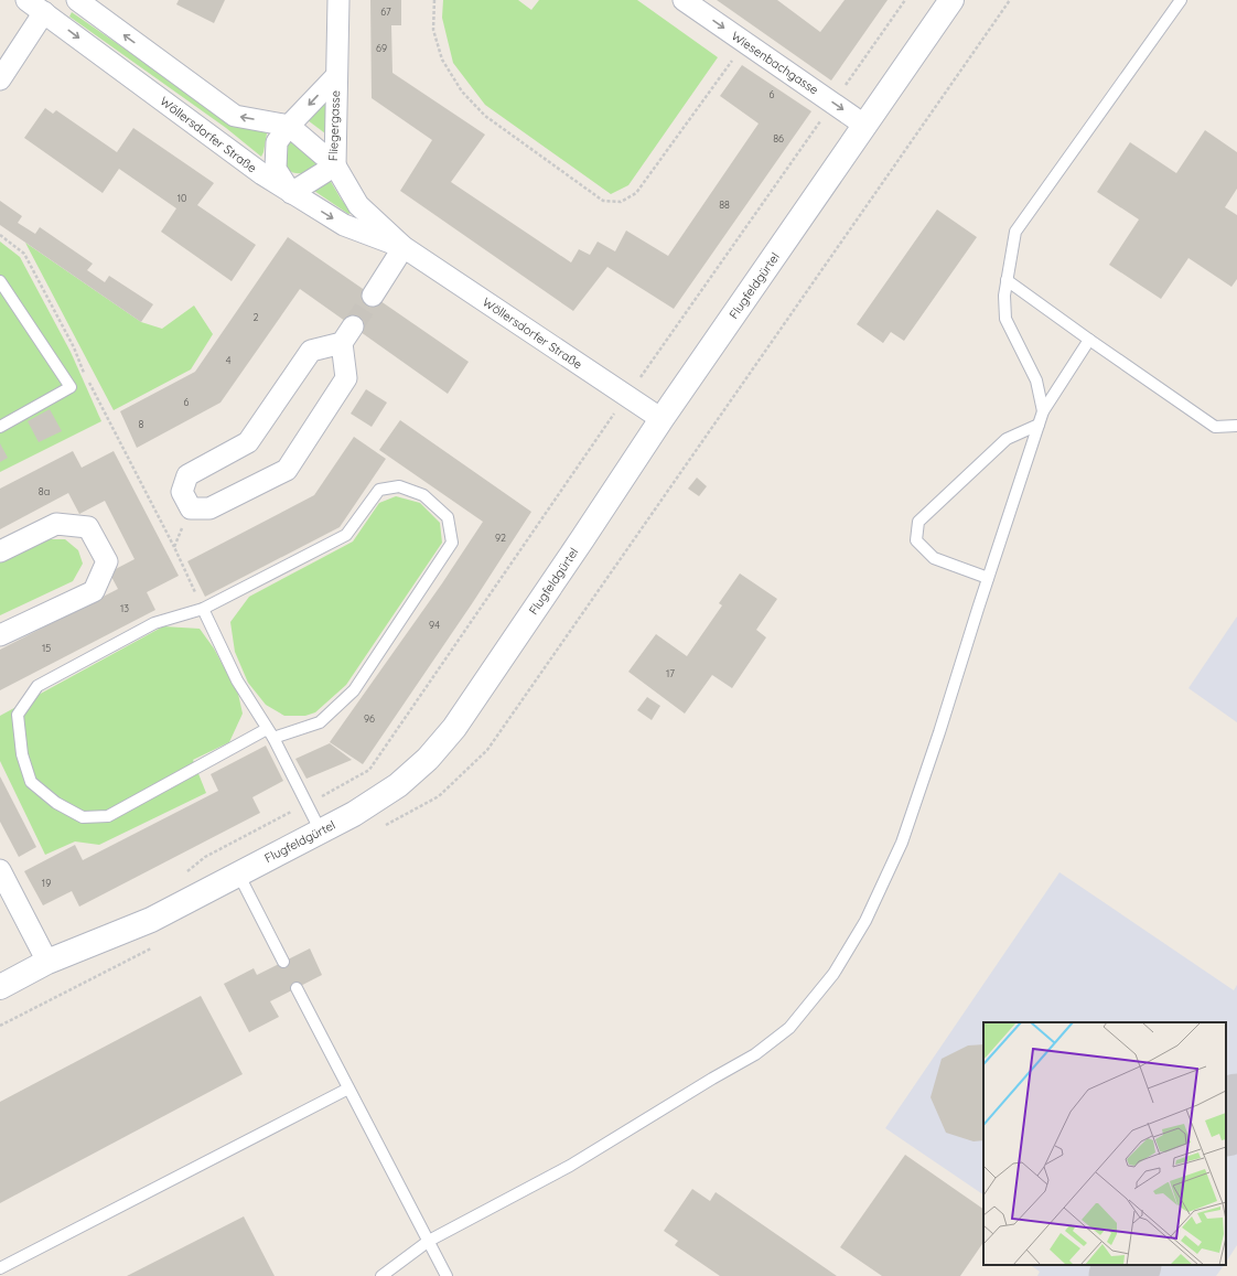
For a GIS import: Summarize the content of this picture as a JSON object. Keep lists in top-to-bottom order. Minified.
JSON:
{"streets":{"street":["Wiesenbachgasse","Fliegergasse","Wöllersdorfer Straße","Flugfeldgürtel"]},"crossings":[["Wiesenbachgasse","Flugfeldgürtel"],["Fliegergasse","Wöllersdorfer Straße"],["Wöllersdorfer Straße","Flugfeldgürtel"]],"one_way":["Wiesenbachgasse"],"house_numbers":["67","69","6","86","10","88","2","4","6","8","8a","92","13","94","15","17","96","19"]}
